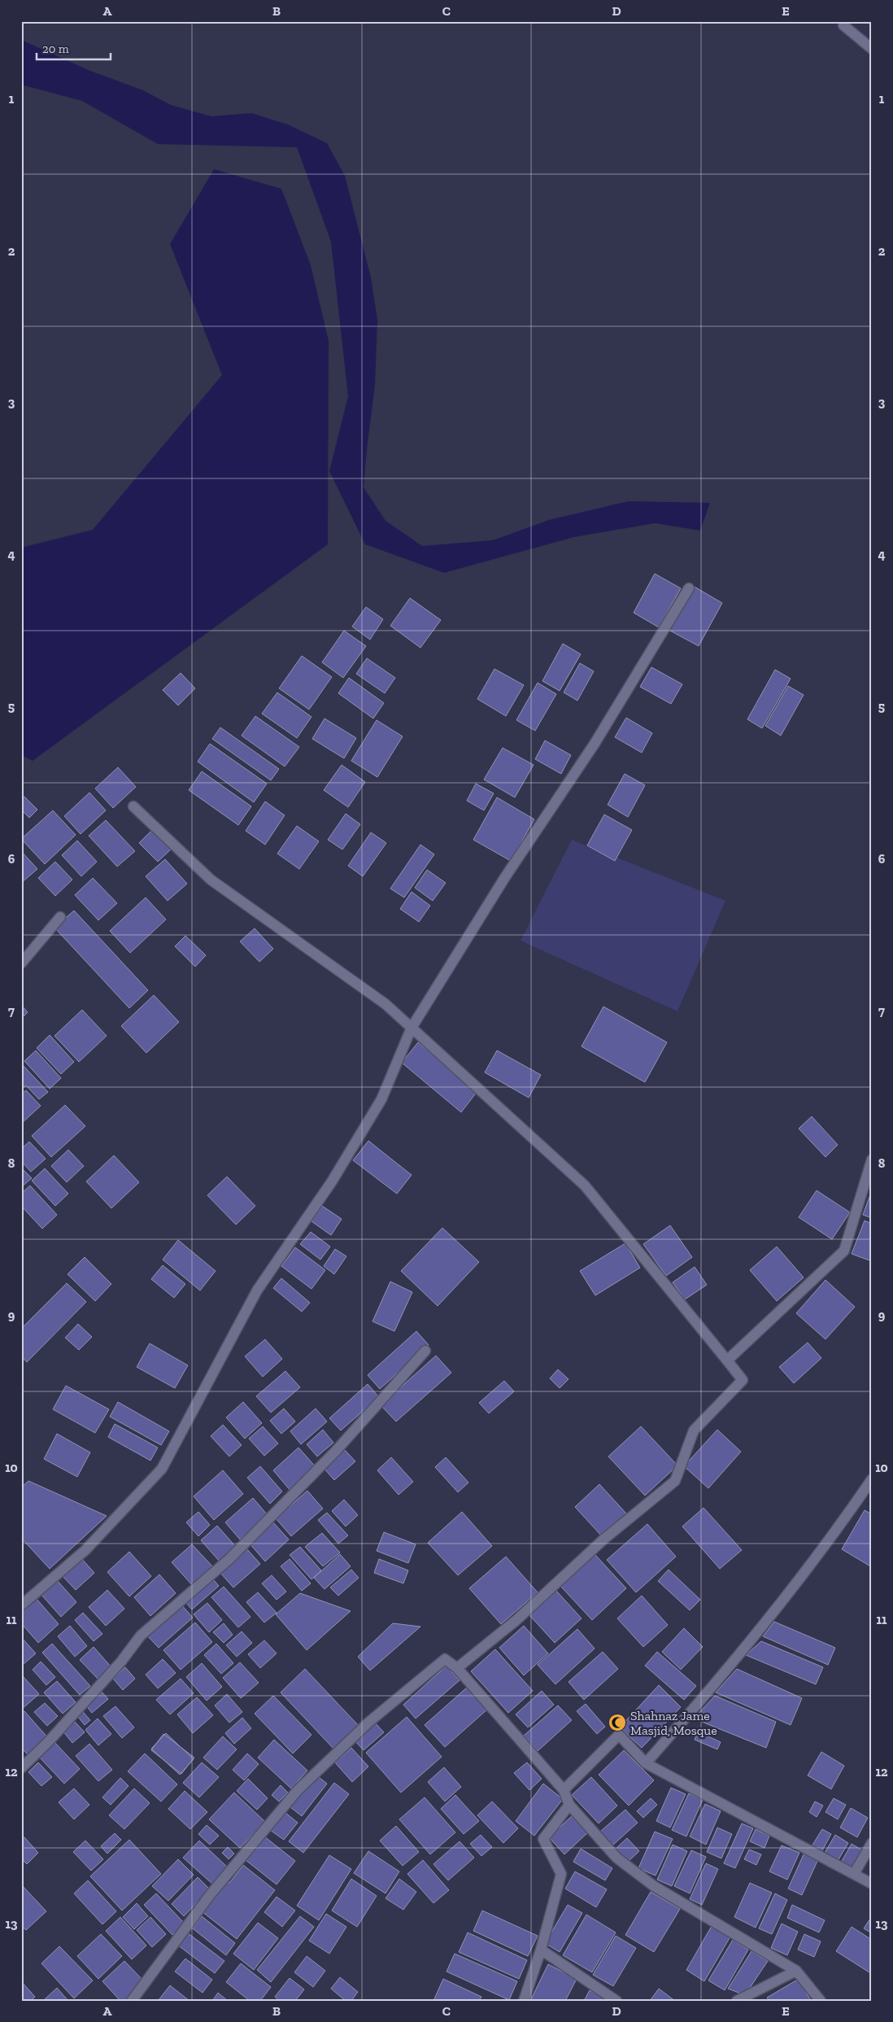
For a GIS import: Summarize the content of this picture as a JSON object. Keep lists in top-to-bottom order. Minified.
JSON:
{"places":{"mosque":["Shahnaz Jame Masjid, Mosque"]},"scale_bar":"20 m","grid":{"columns":["A","B","C","D","E"],"rows":["1","2","3","4","5","6","7","8","9","10","11","12","13"]}}
